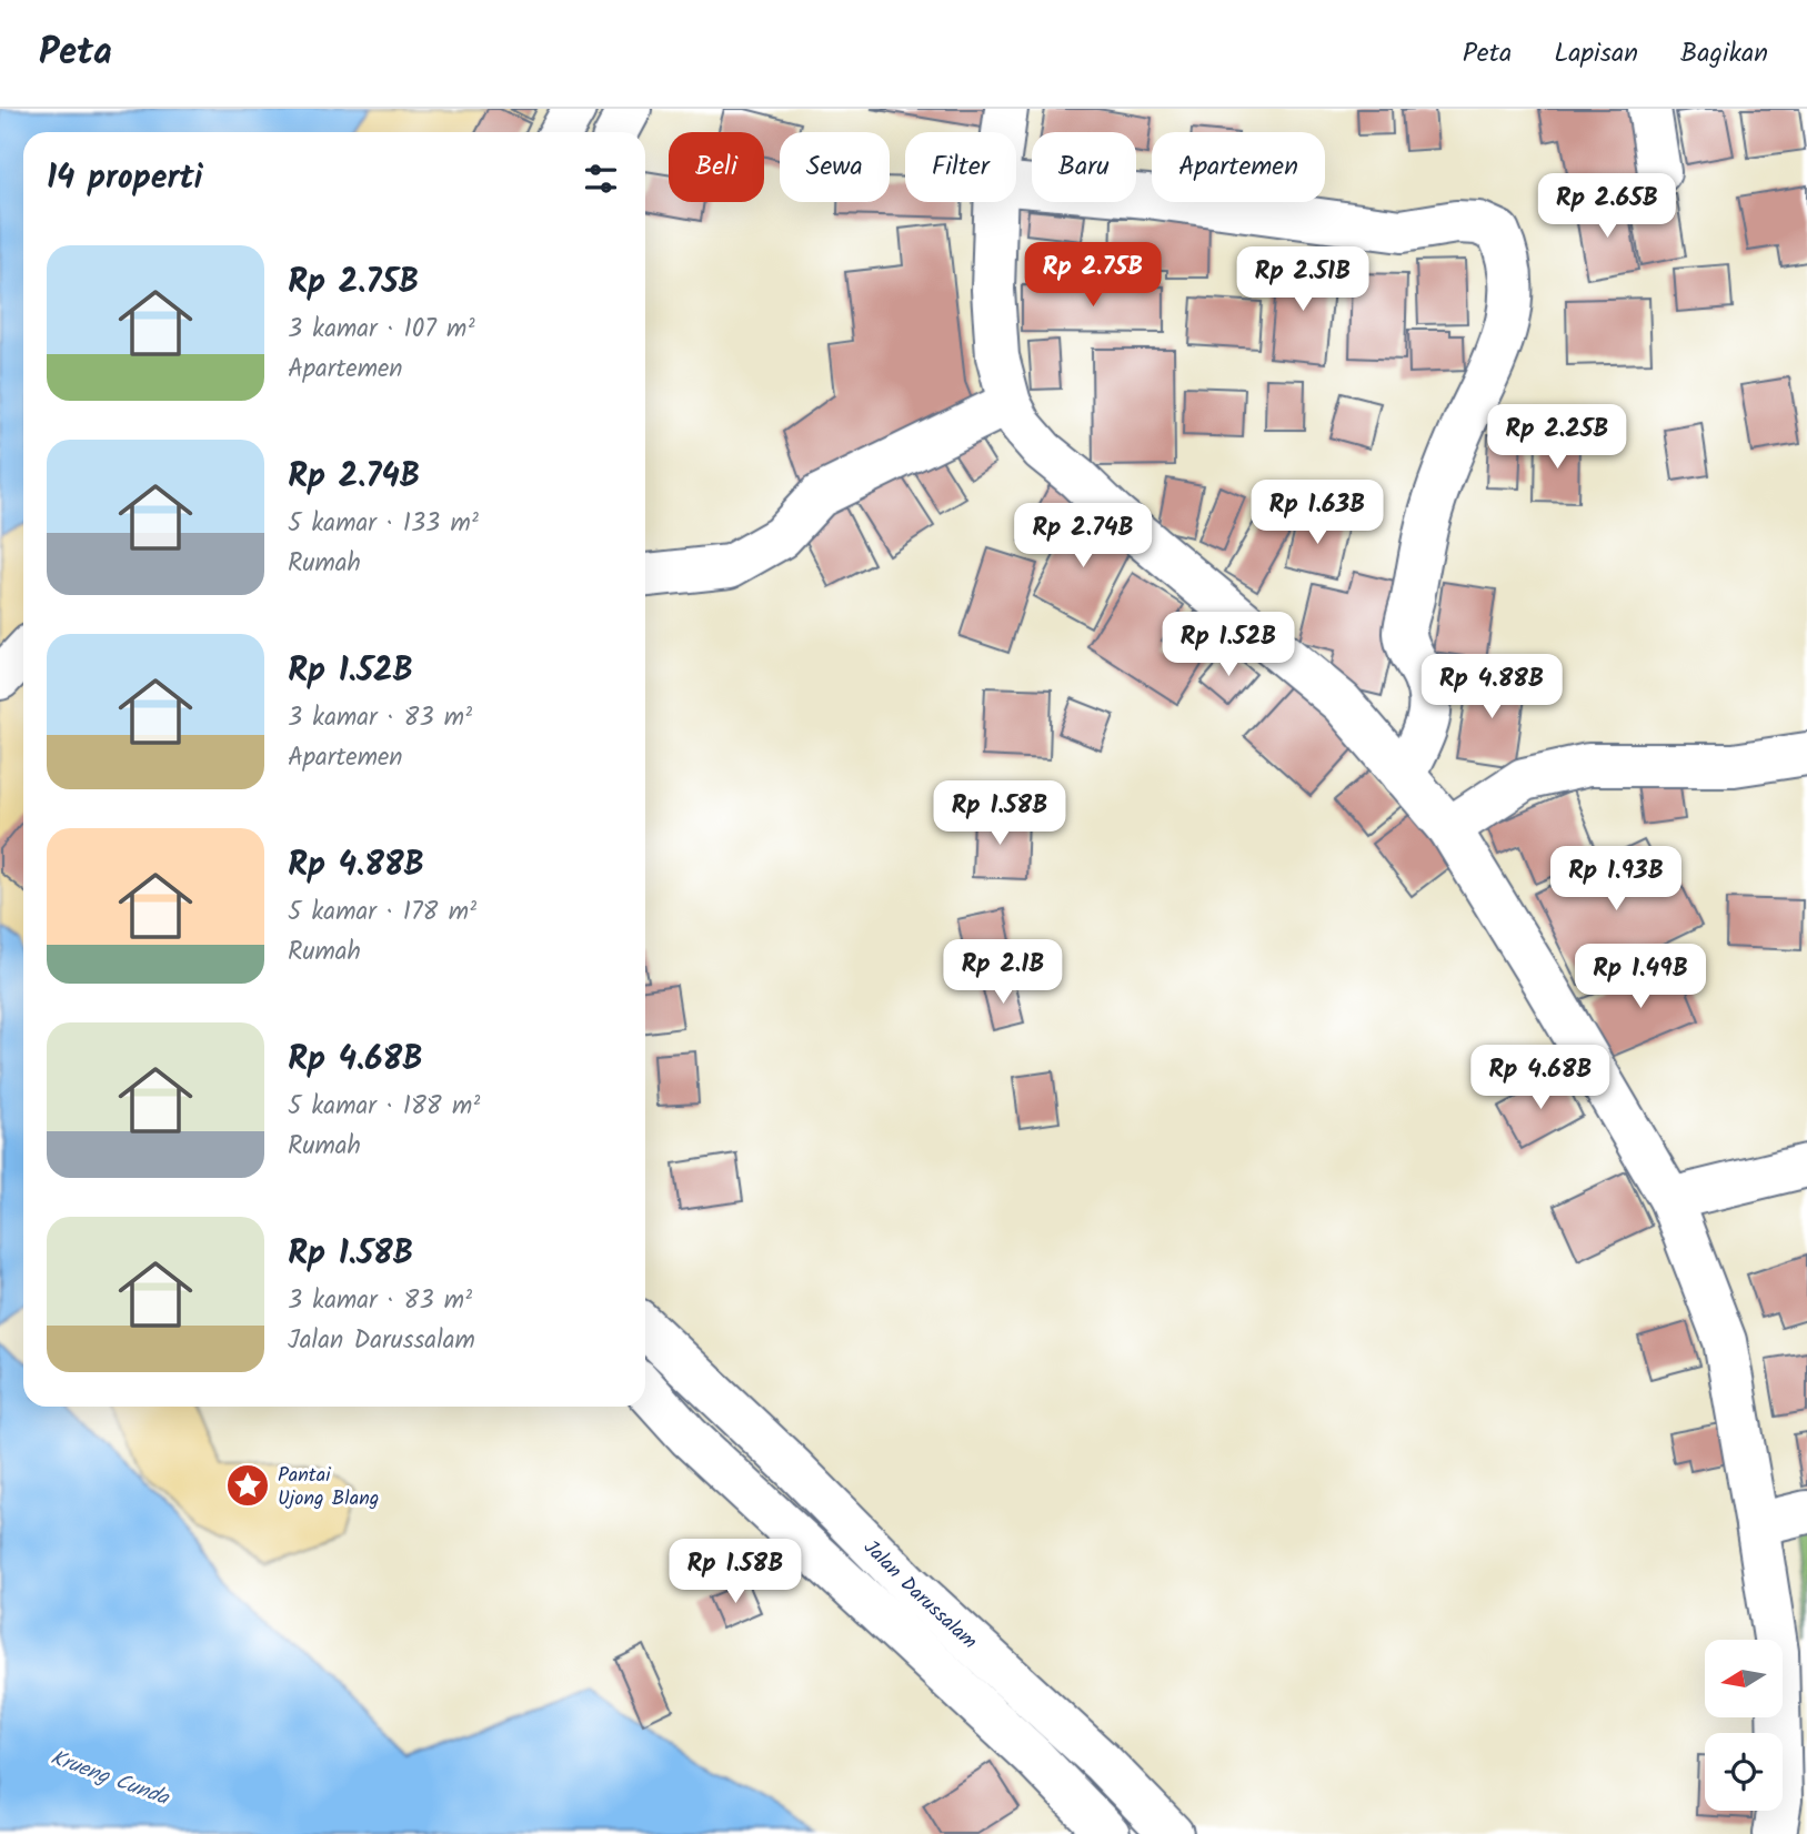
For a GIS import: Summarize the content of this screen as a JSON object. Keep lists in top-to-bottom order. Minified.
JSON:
{"streets":{"street":["Jalan Darussalam"]},"water":["Krueng Cunda"],"places":{"place":["Pantai Ujong Blang"]},"north":"left","page":{"header":"Peta","nav":["Peta","Lapisan","Bagikan"],"chip":["Beli","Sewa","Filter","Baru","Apartemen"],"heading":"14 properti","price":["Rp 2.65B","Rp 2.75B","Rp 2.51B","Rp 2.25B","Rp 1.63B","Rp 2.74B","Rp 1.52B","Rp 4.88B","Rp 1.58B","Rp 1.93B","Rp 2.1B","Rp 1.49B","Rp 4.68B","Rp 1.58B"],"list":[{"name":"Rp 2.75B","note":"3 kamar · 107 m² · Apartemen"},{"name":"Rp 2.74B","note":"5 kamar · 133 m² · Rumah"},{"name":"Rp 1.52B","note":"3 kamar · 83 m² · Apartemen"},{"name":"Rp 4.88B","note":"5 kamar · 178 m² · Rumah"},{"name":"Rp 4.68B","note":"5 kamar · 188 m² · Rumah"},{"name":"Rp 1.58B","note":"3 kamar · 83 m² · Jalan Darussalam"}]}}
